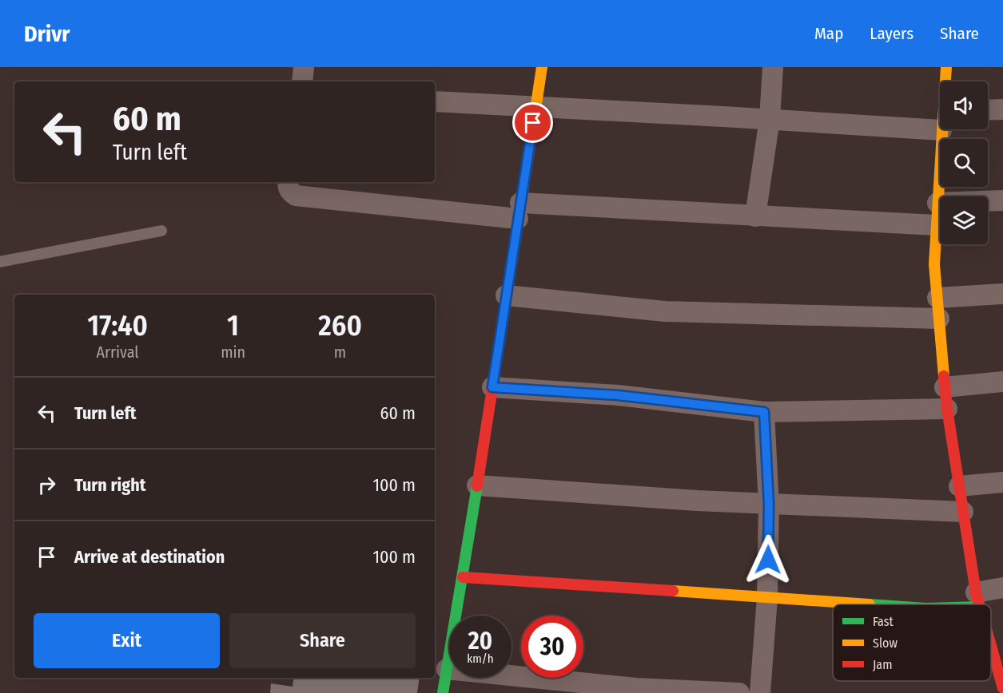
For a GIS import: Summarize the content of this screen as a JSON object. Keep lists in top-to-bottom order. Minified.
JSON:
{"legend":["Fast","Slow","Jam"],"page":{"header":"Drivr","nav":["Map","Layers","Share"],"turn":["60 m","Turn left"],"eta":["17:40","Arrival","1","min","260","m"],"list":[{"name":"Turn left","value":"60 m"},{"name":"Turn right","value":"100 m"},{"name":"Arrive at destination","value":"100 m"}],"buttons":["Exit","Share"],"speed":"20 km/h","limit":"30"}}
